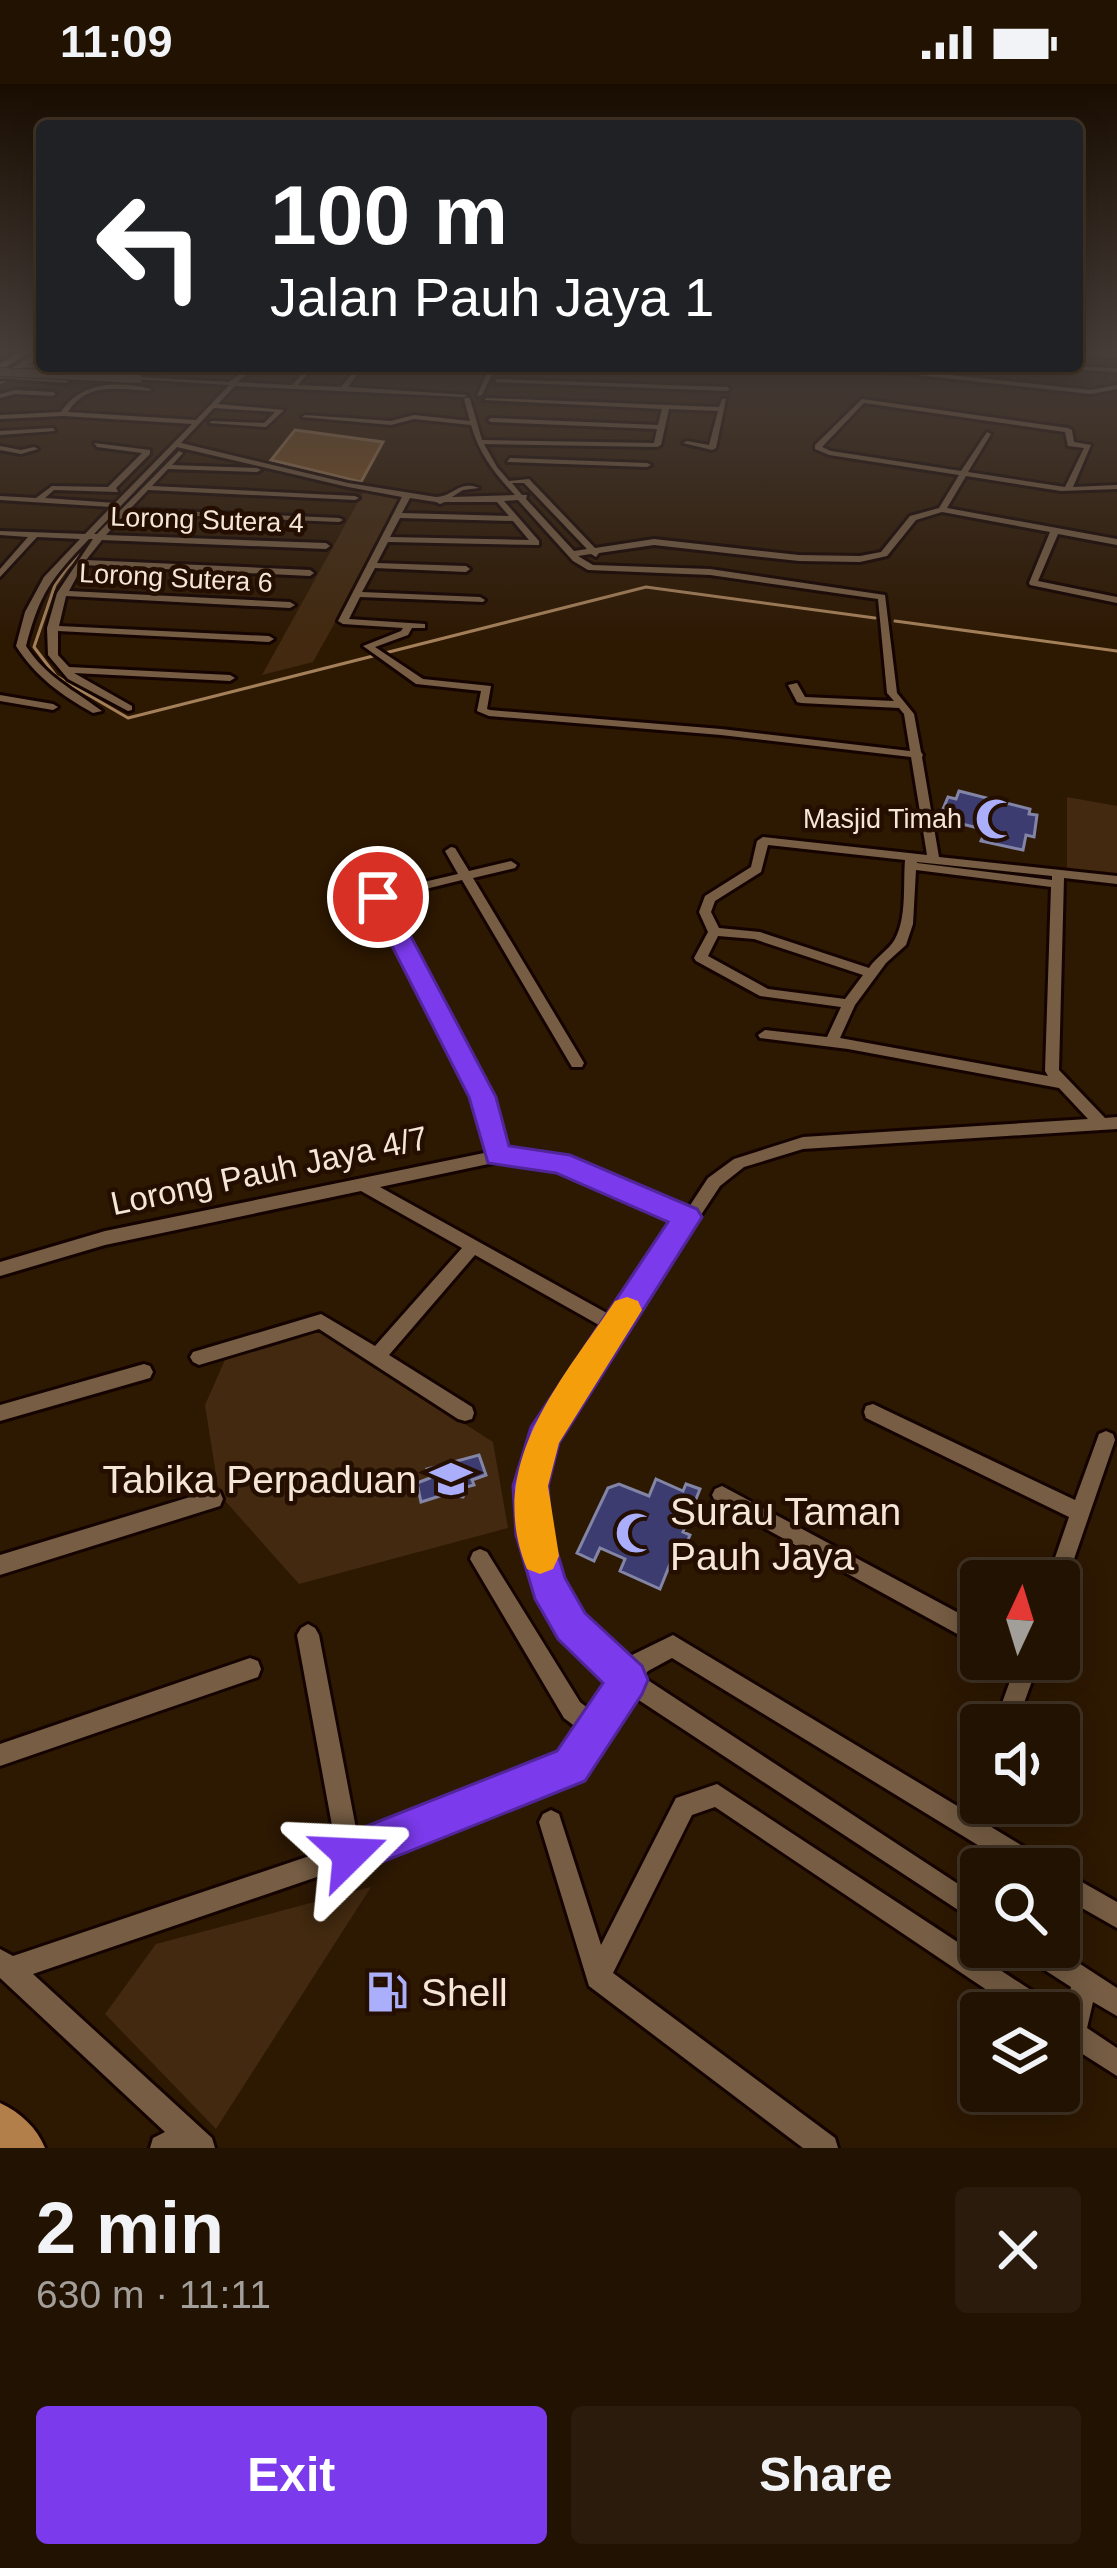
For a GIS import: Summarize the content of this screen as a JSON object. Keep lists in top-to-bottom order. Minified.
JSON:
{"streets":{"street":["Lorong Sutera 4","Lorong Sutera 6","Lorong Pauh Jaya 4/7"]},"places":{"mosque":["Masjid Timah","Surau Taman Pauh Jaya"],"school or university":["Tabika Perpaduan"],"fuel station":["Shell"]},"north":"top","page":{"status":"11:09","turn":["100 m","Jalan Pauh Jaya 1"],"heading":["2 min","630 m · 11:11"],"buttons":["Exit","Share"]}}
